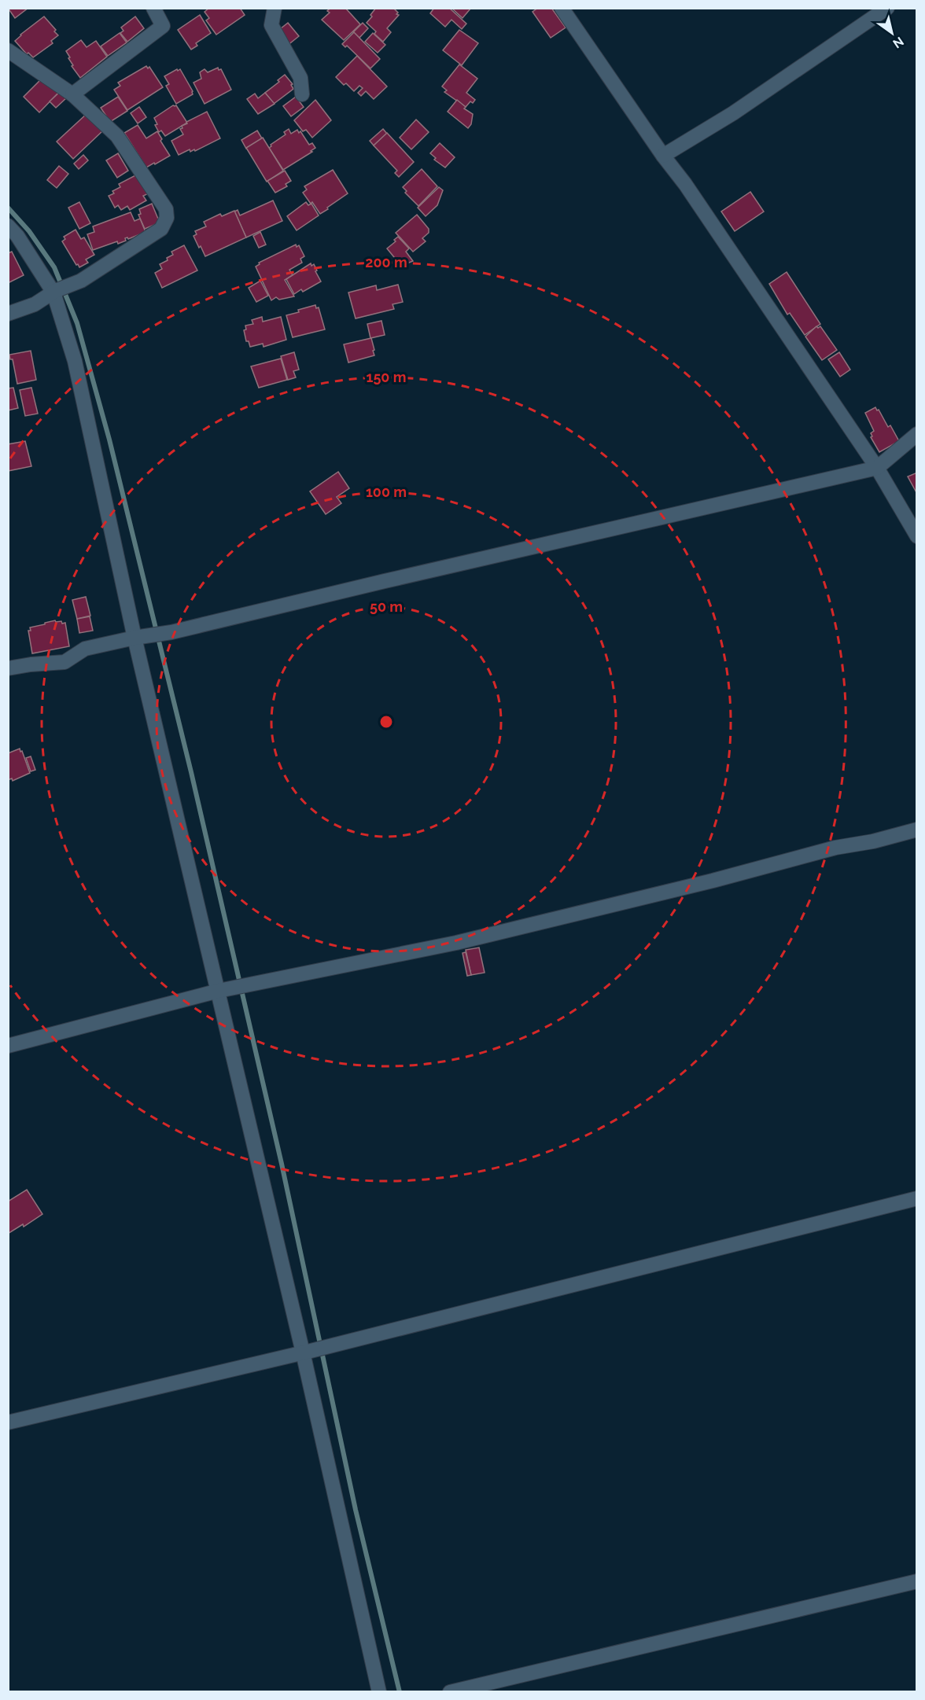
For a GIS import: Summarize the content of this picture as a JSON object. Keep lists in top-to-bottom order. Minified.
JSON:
{"north":"bottom right","rings":["200 m","150 m","100 m","50 m"]}
